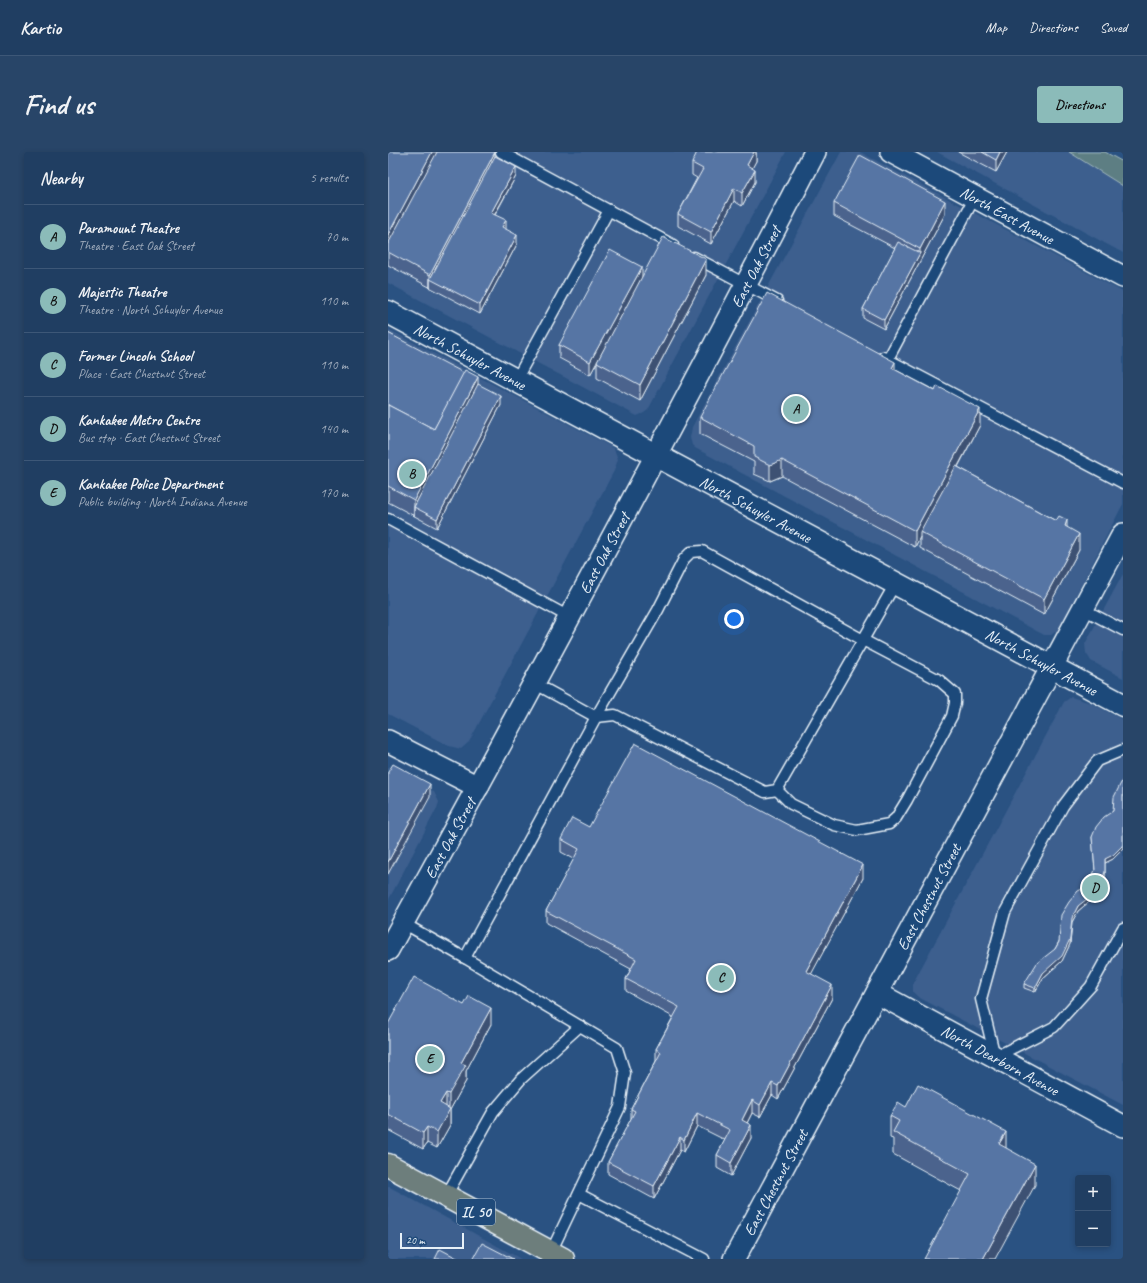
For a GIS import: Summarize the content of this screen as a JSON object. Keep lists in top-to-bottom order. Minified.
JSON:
{"streets":{"main road":["IL 50"],"street":["North East Avenue","East Oak Street","North Schuyler Avenue","East Chestnut Street","North Dearborn Avenue"]},"crossings":[["East Oak Street","North Schuyler Avenue"],["North Schuyler Avenue","East Chestnut Street"],["East Chestnut Street","North Dearborn Avenue"]],"scale_bar":"20 m","page":{"header":"Kartio","nav":["Map","Directions","Saved"],"buttons":"Directions","title":"Find us","heading":["Nearby","5 results"],"list":[{"mark":"A","name":"Paramount Theatre","note":"Theatre · East Oak Street","value":"70 m"},{"mark":"B","name":"Majestic Theatre","note":"Theatre · North Schuyler Avenue","value":"110 m"},{"mark":"C","name":"Former Lincoln School","note":"Place · East Chestnut Street","value":"110 m"},{"mark":"D","name":"Kankakee Metro Centre","note":"Bus stop · East Chestnut Street","value":"140 m"},{"mark":"E","name":"Kankakee Police Department","note":"Public building · North Indiana Avenue","value":"170 m"}],"pins":["A","B","D","C","E"],"map_buttons":["+","−"],"scale":"20 m"}}
